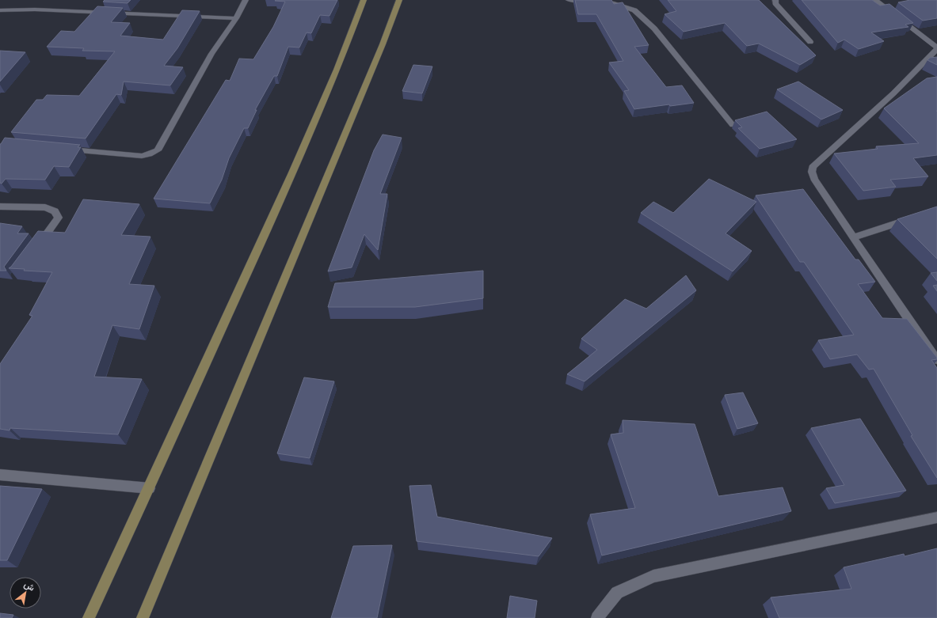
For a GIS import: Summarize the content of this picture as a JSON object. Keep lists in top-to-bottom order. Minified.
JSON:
{"north":"top right"}
